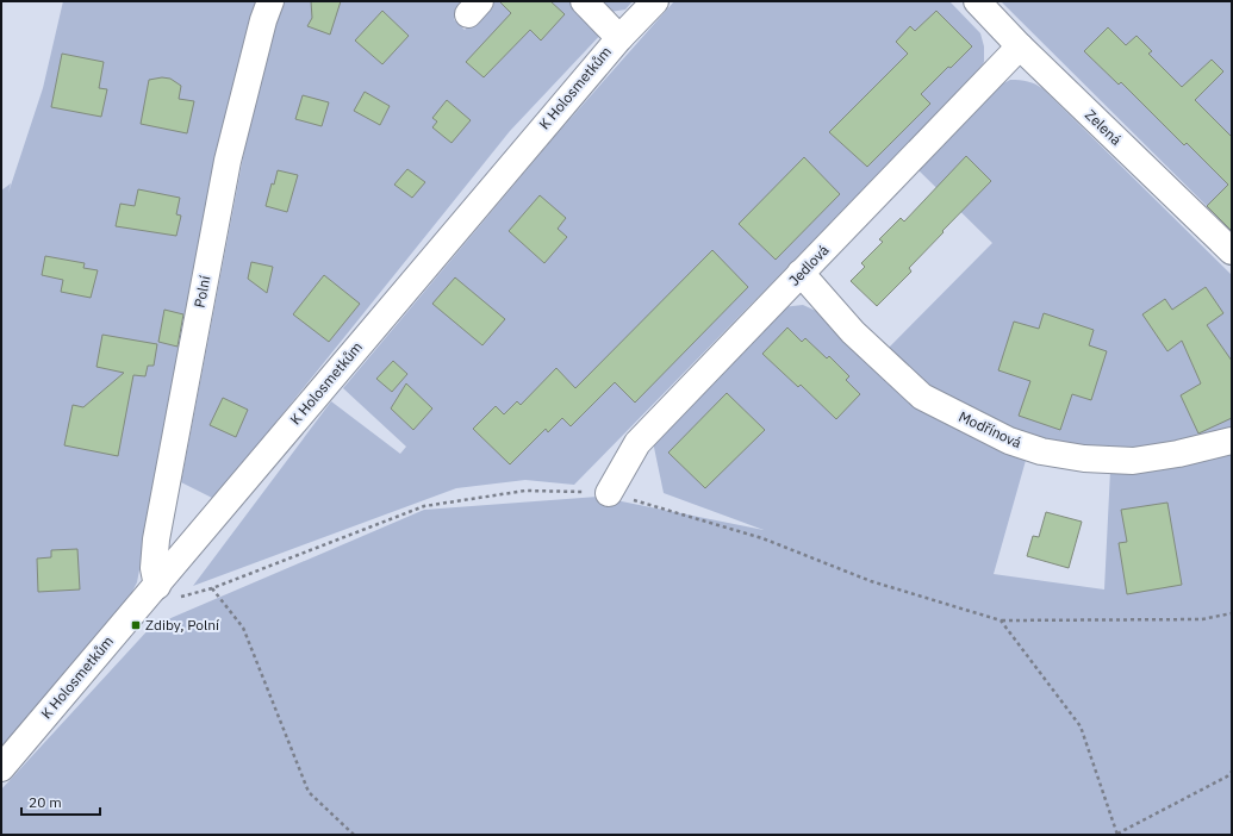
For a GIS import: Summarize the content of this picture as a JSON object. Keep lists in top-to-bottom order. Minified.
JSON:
{"streets":{"street":["K Holosmetkům","Zelená","Jedlová","Polní","Modřínová"]},"crossings":[["K Holosmetkům","Polní"],["Zelená","Jedlová"],["Jedlová","Modřínová"]],"places":{"transit":["Zdiby, Polní"]},"scale_bar":"20 m"}
